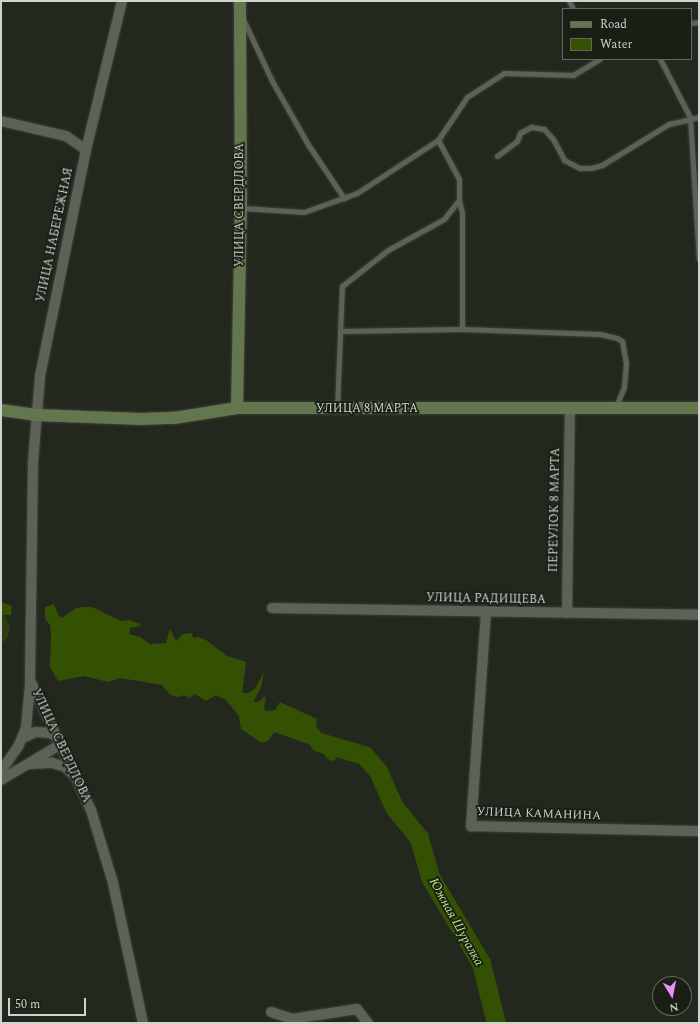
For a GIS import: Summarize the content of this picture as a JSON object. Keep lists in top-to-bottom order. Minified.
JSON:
{"streets":{"street":["УЛИЦА СВЕРДЛОВА","УЛИЦА НАБЕРЕЖНАЯ","УЛИЦА 8 МАРТА","ПЕРЕУЛОК 8 МАРТА","УЛИЦА РАДИЩЕВА","УЛИЦА КАМАНИНА"]},"crossings":[["УЛИЦА СВЕРДЛОВА","УЛИЦА НАБЕРЕЖНАЯ"],["УЛИЦА СВЕРДЛОВА","УЛИЦА 8 МАРТА"],["УЛИЦА НАБЕРЕЖНАЯ","УЛИЦА 8 МАРТА"],["УЛИЦА 8 МАРТА","ПЕРЕУЛОК 8 МАРТА"],["ПЕРЕУЛОК 8 МАРТА","УЛИЦА РАДИЩЕВА"],["УЛИЦА РАДИЩЕВА","УЛИЦА КАМАНИНА"]],"water":["Южная Шуралка"],"legend":["Road","Water"],"scale_bar":"50 m","north":"bottom"}
